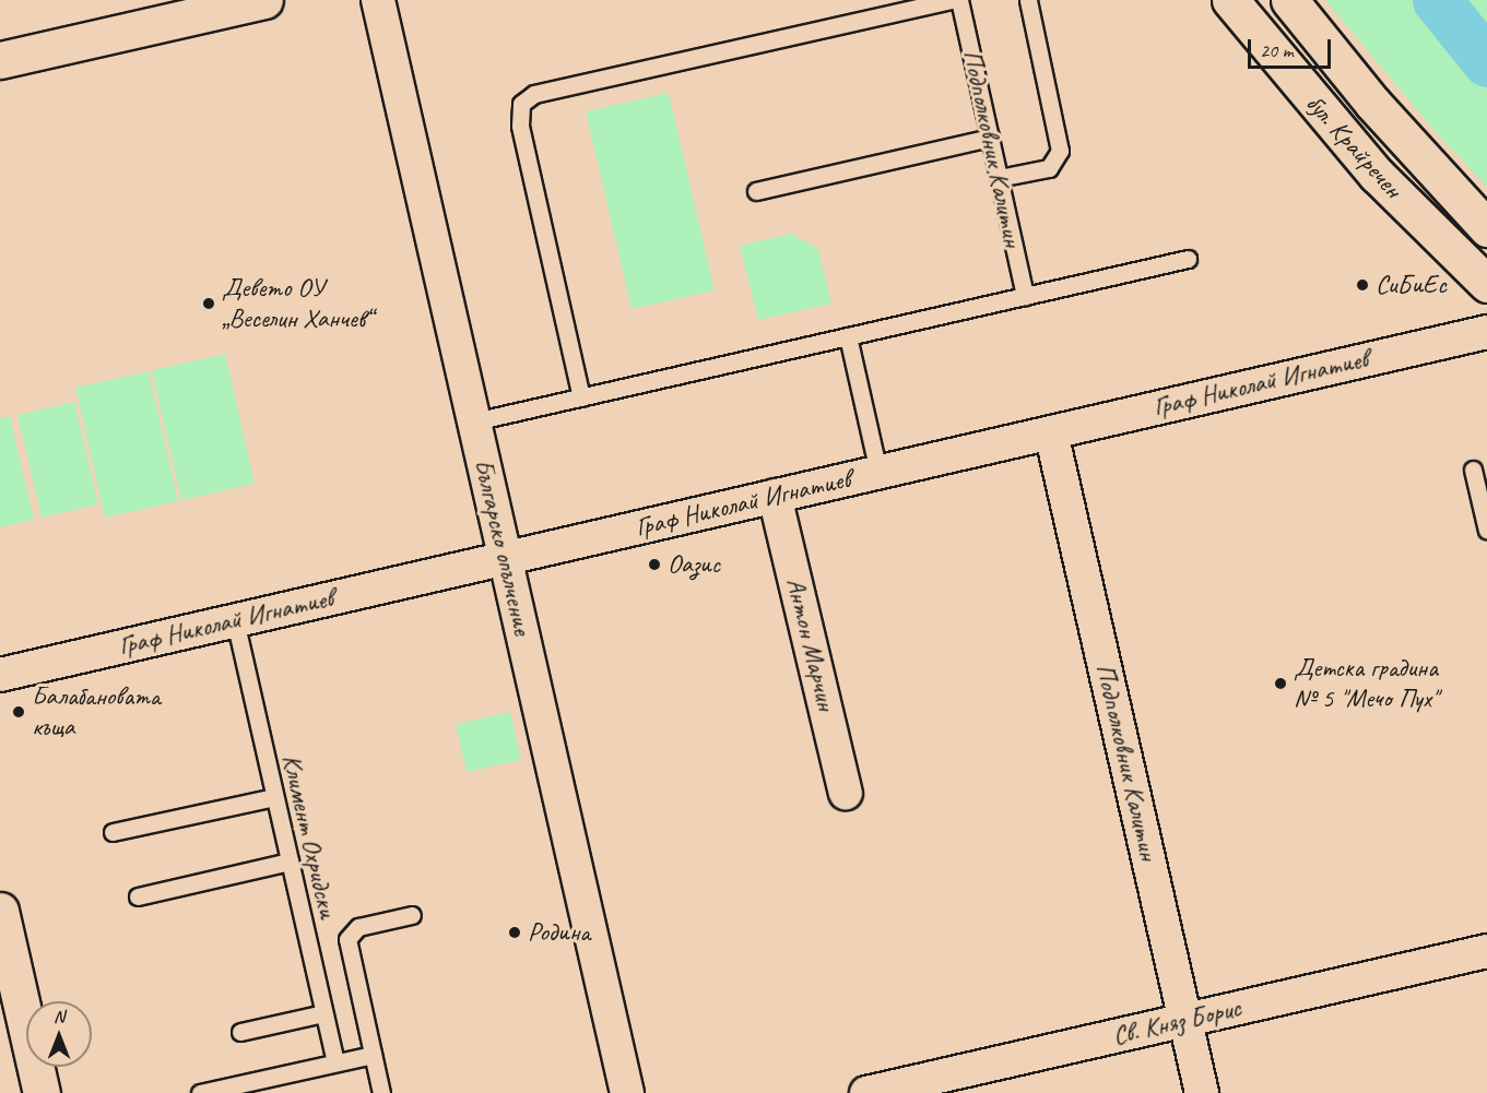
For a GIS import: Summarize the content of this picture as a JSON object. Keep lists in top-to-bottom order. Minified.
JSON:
{"streets":{"main road":["бул. Крайречен"],"street":["Подполковник Калитин","Граф Николай Игнатиев","Българско опълчение","Антон Марчин","Св. Княз Борис"],"lane":["Климент Охридски"]},"crossings":[["Подполковник Калитин","Граф Николай Игнатиев"],["Подполковник Калитин","Св. Княз Борис"],["Граф Николай Игнатиев","Българско опълчение"],["Граф Николай Игнатиев","Антон Марчин"],["Граф Николай Игнатиев","Климент Охридски"]],"places":["СиБиЕс","Девето ОУ „Веселин Ханчев“","Оазис","Детска градина № 5 \"Мечо Пух\"","Балабановата къща","Родина"],"scale_bar":"20 m","north":"top"}
